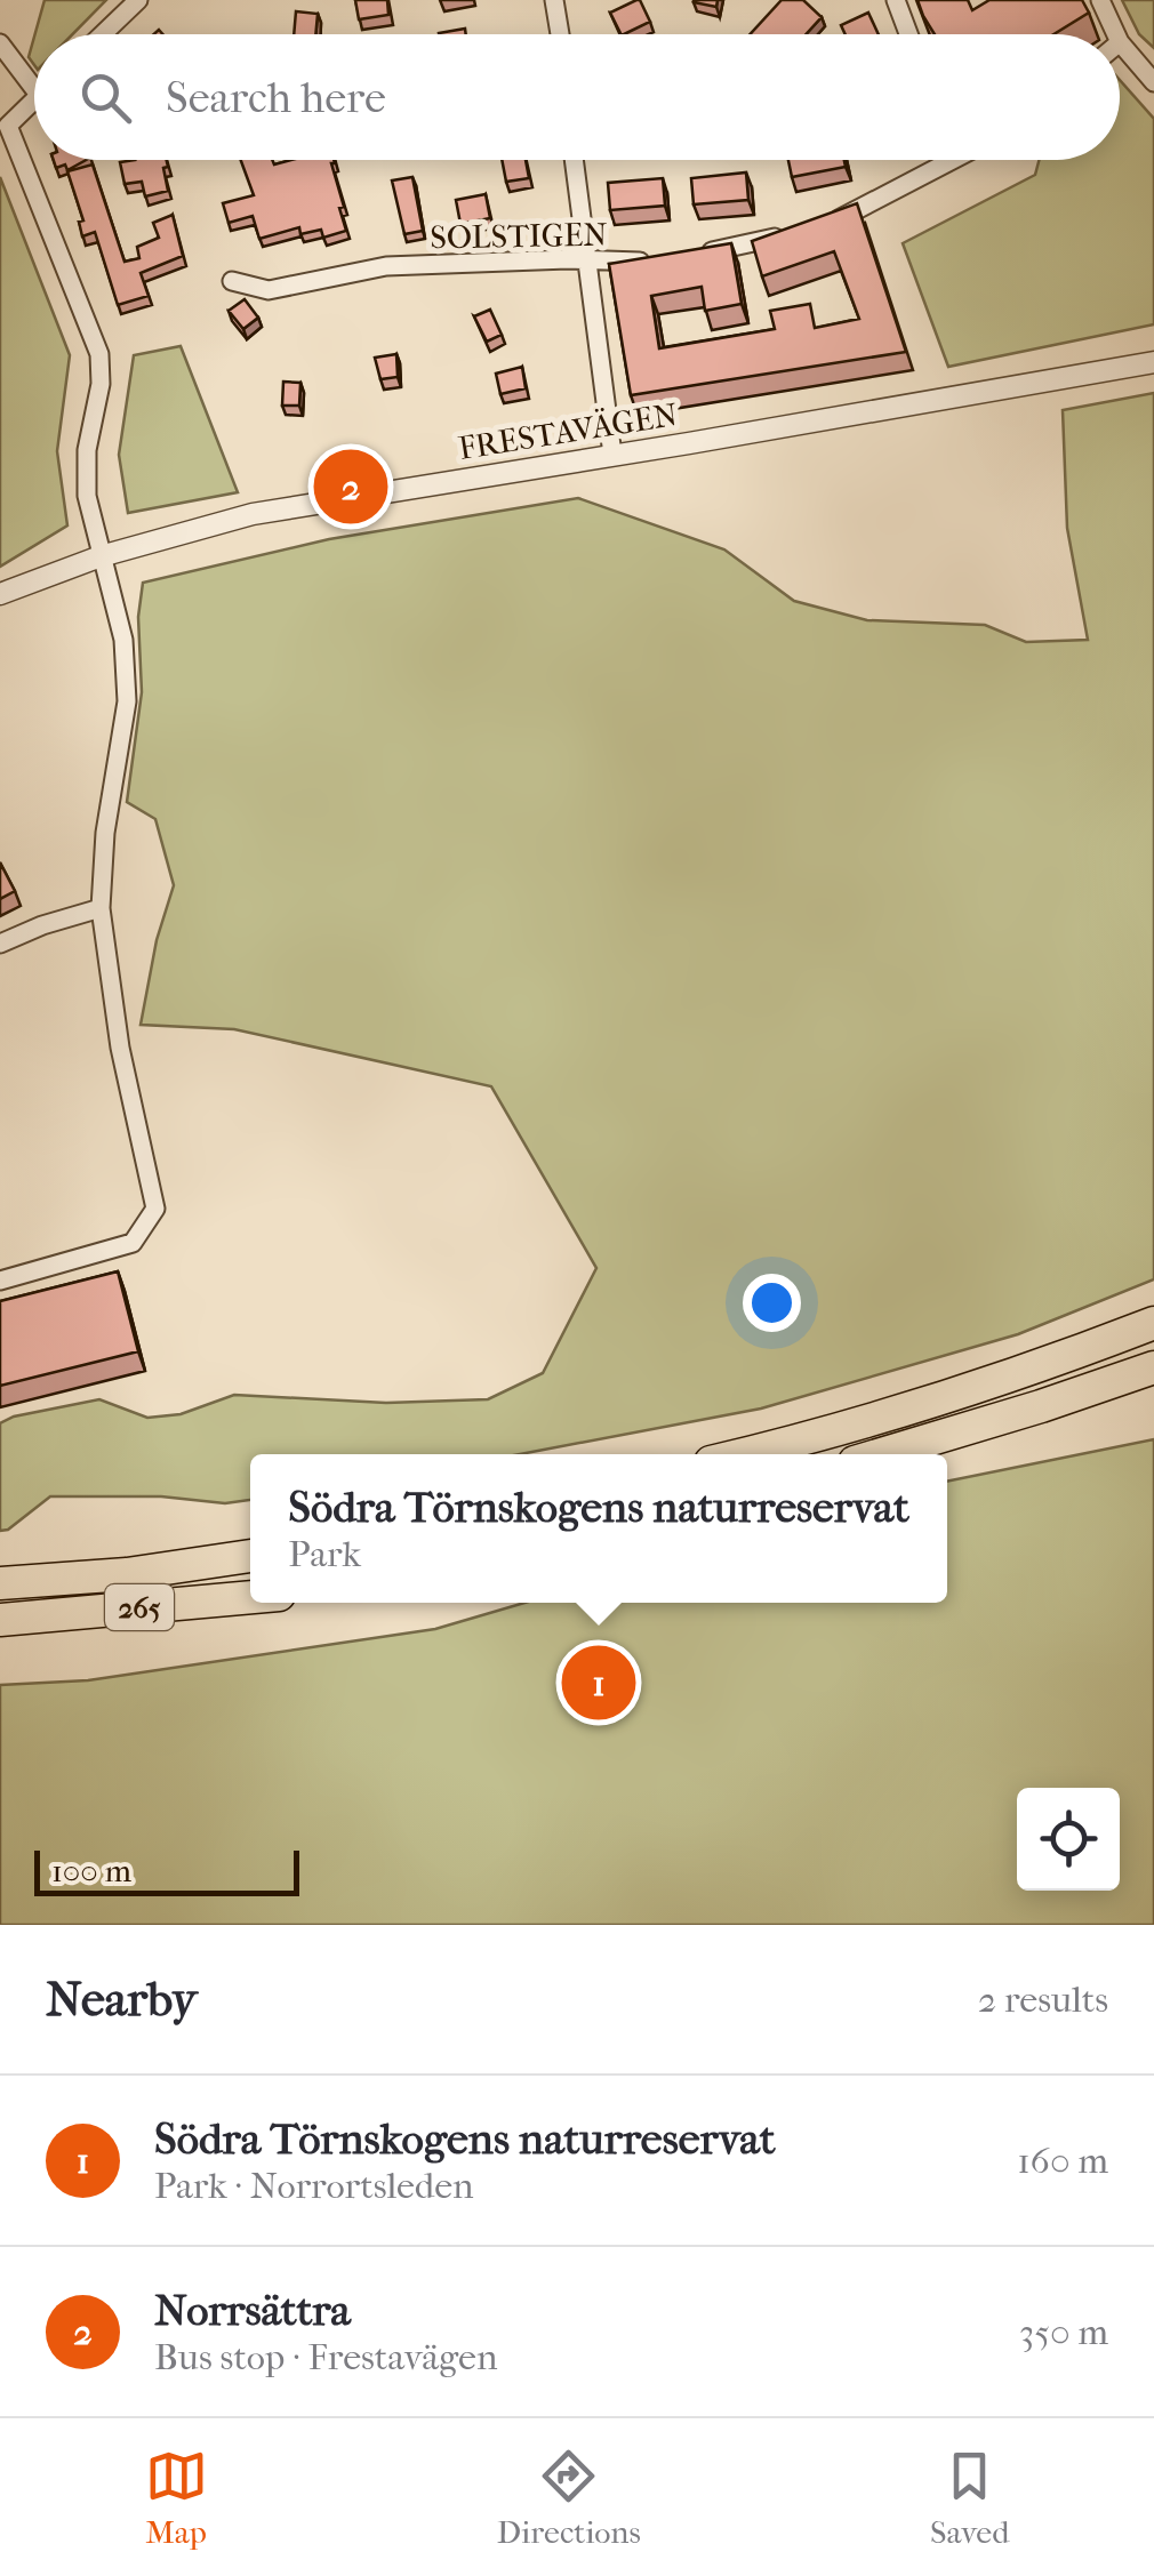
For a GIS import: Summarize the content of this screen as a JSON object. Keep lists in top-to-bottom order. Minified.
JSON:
{"streets":{"highway":["265"],"street":["SOLSTIGEN","FRESTAVÄGEN"]},"scale_bar":"100 m","page":{"search":"Search here","pins":["2","1"],"popup":["Södra Törnskogens naturreservat","Park"],"scale":"100 m","heading":["Nearby","2 results"],"list":[{"mark":"1","name":"Södra Törnskogens naturreservat","note":"Park · Norrortsleden","value":"160 m"},{"mark":"2","name":"Norrsättra","note":"Bus stop · Frestavägen","value":"350 m"}],"nav":["Map","Directions","Saved"]}}
